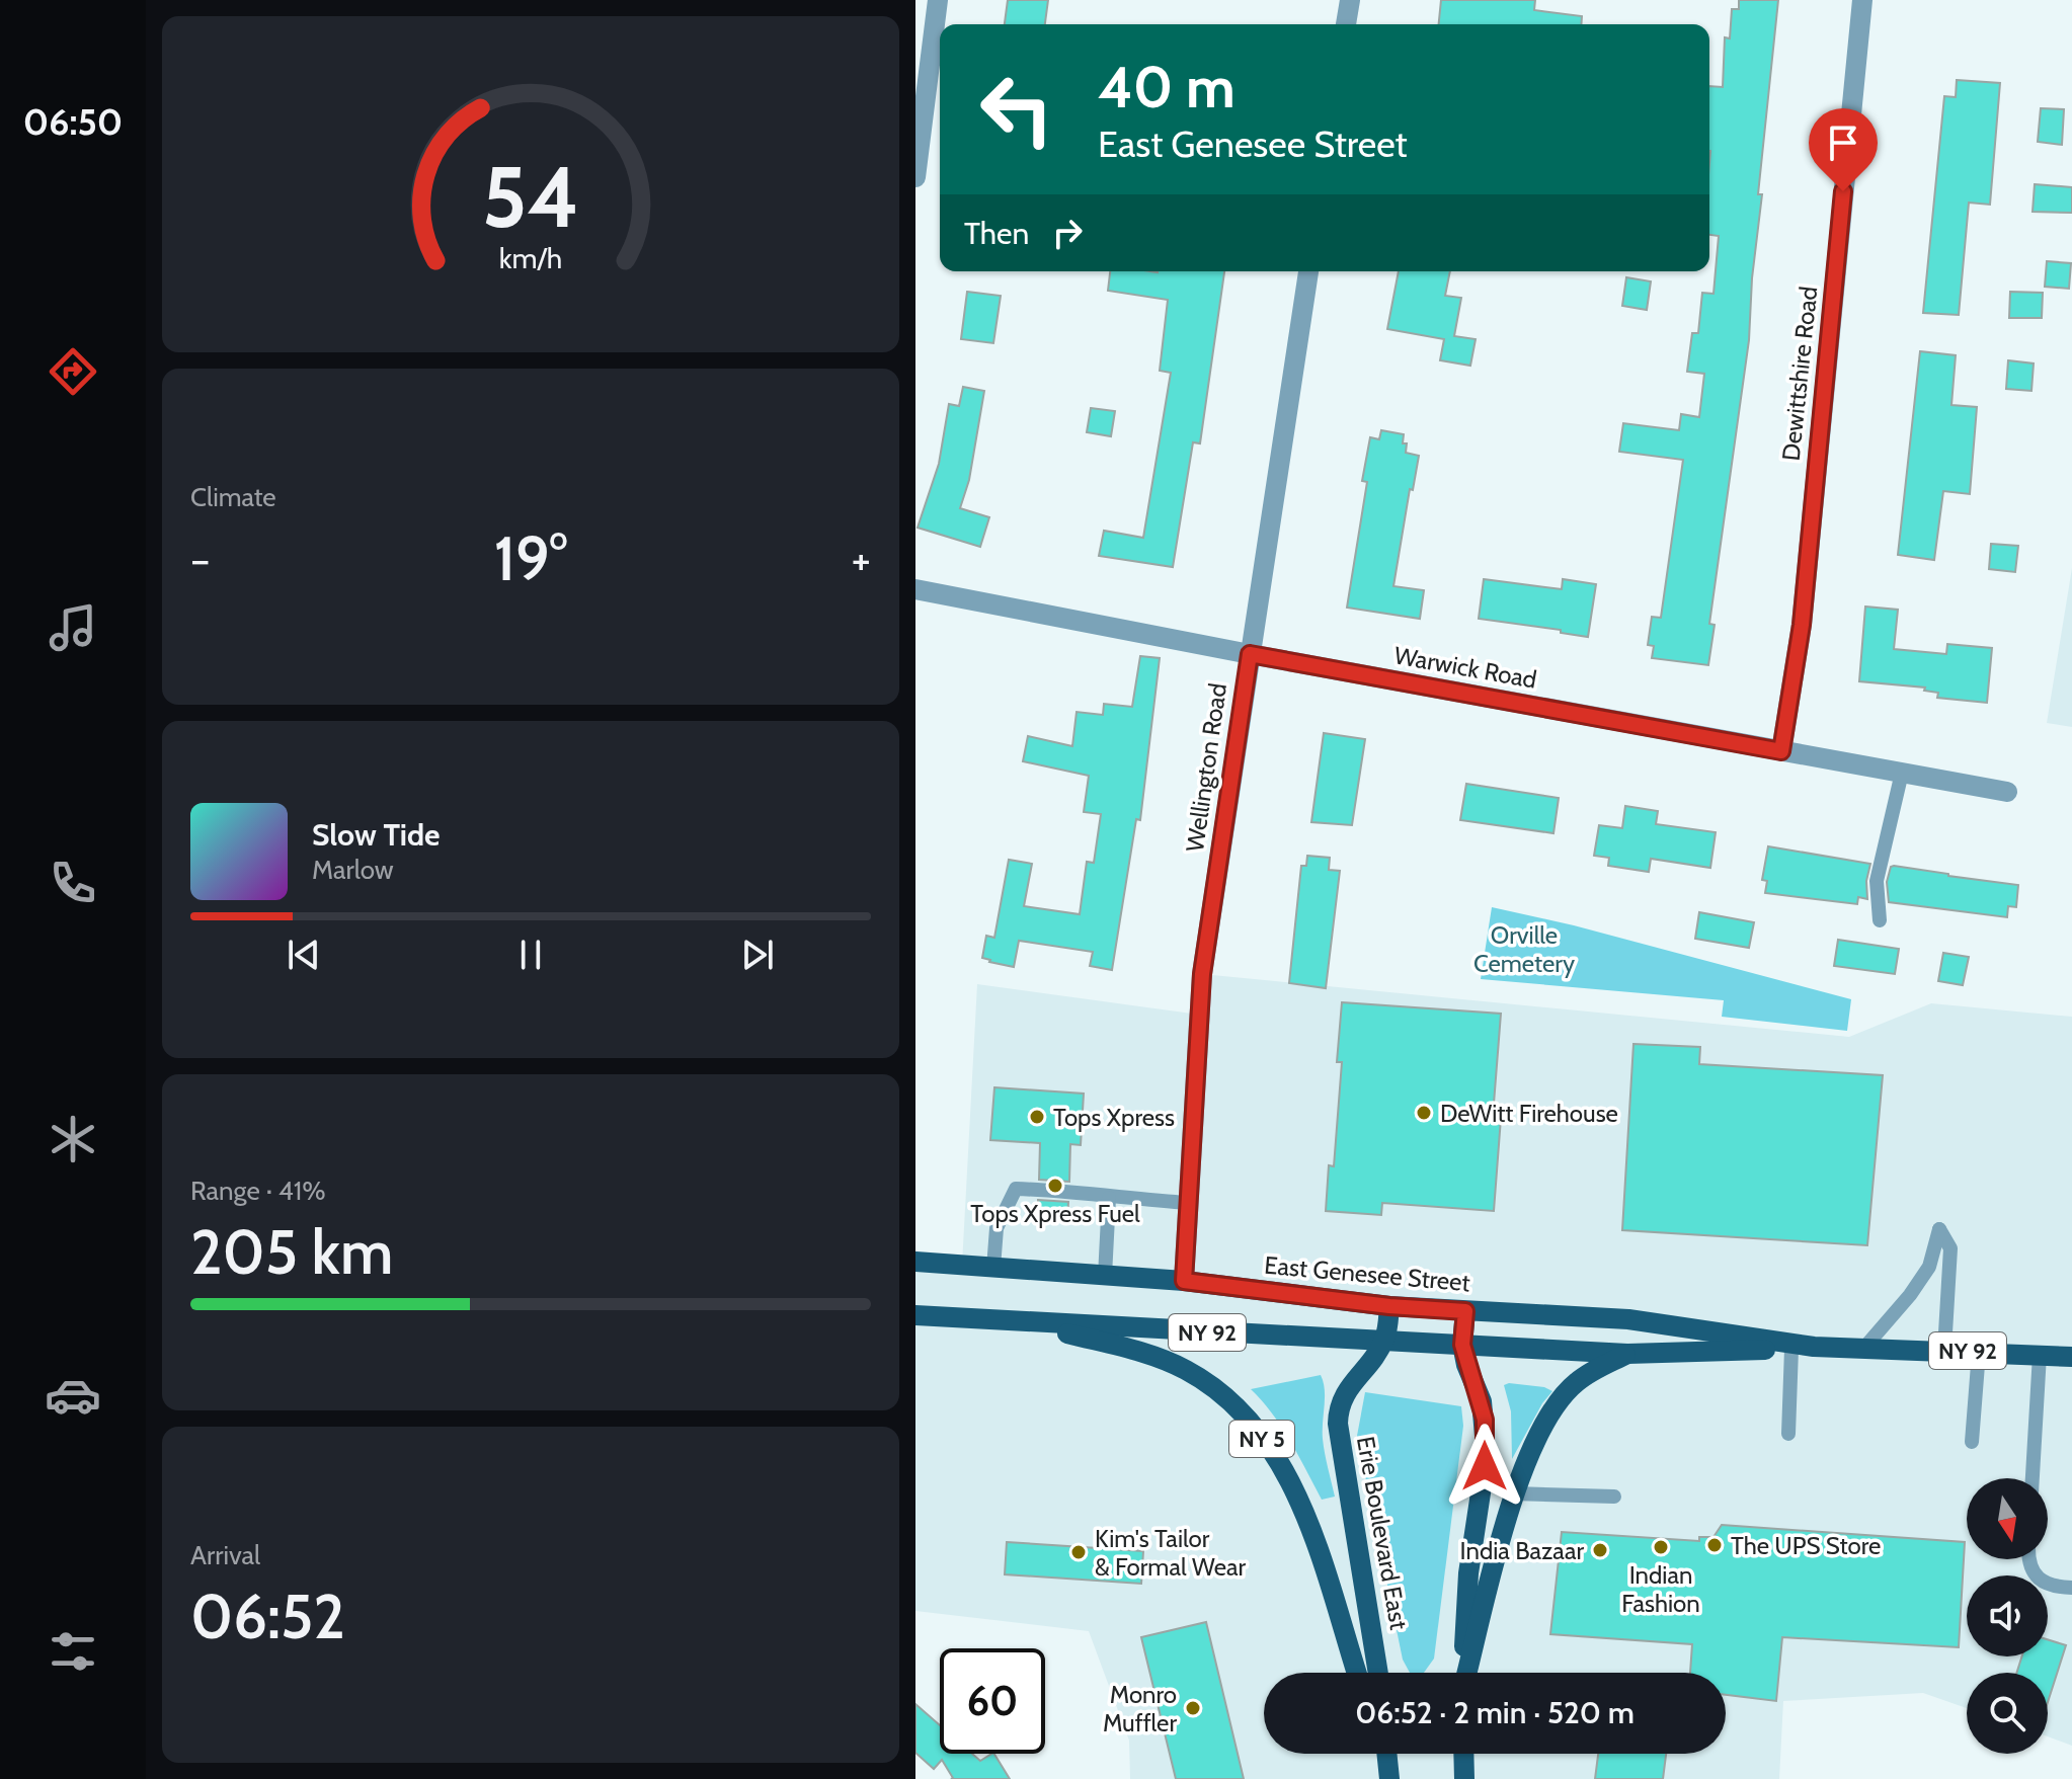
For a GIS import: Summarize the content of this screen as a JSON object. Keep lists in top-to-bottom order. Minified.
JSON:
{"streets":{"main road":["East Genesee Street","NY 92","NY 5","Erie Boulevard East"],"street":["Dewittshire Road","Warwick Road","Wellington Road"]},"crossings":[["Dewittshire Road","Warwick Road"],["Warwick Road","Wellington Road"],["Wellington Road","East Genesee Street"],["East Genesee Street","NY 5"],["East Genesee Street","Erie Boulevard East"]],"parks":["Orville Cemetery"],"places":["DeWitt Firehouse","Tops Xpress","Tops Xpress Fuel","The UPS Store","Indian Fashion","India Bazaar","Kim's Tailor & Formal Wear","Monro Muffler"],"north":"bottom","page":{"tabs":"06:50","turn":["40 m","East Genesee Street"],"then":"Then","tile":["Climate",["Range · 41%","205 km"],["Arrival","06:52"]],"heat":["−","19°","+"],"song":["Slow Tide","Marlow"],"limit":"60","trip":"06:52 · 2 min · 520 m","gauge":["54","km/h"]}}
